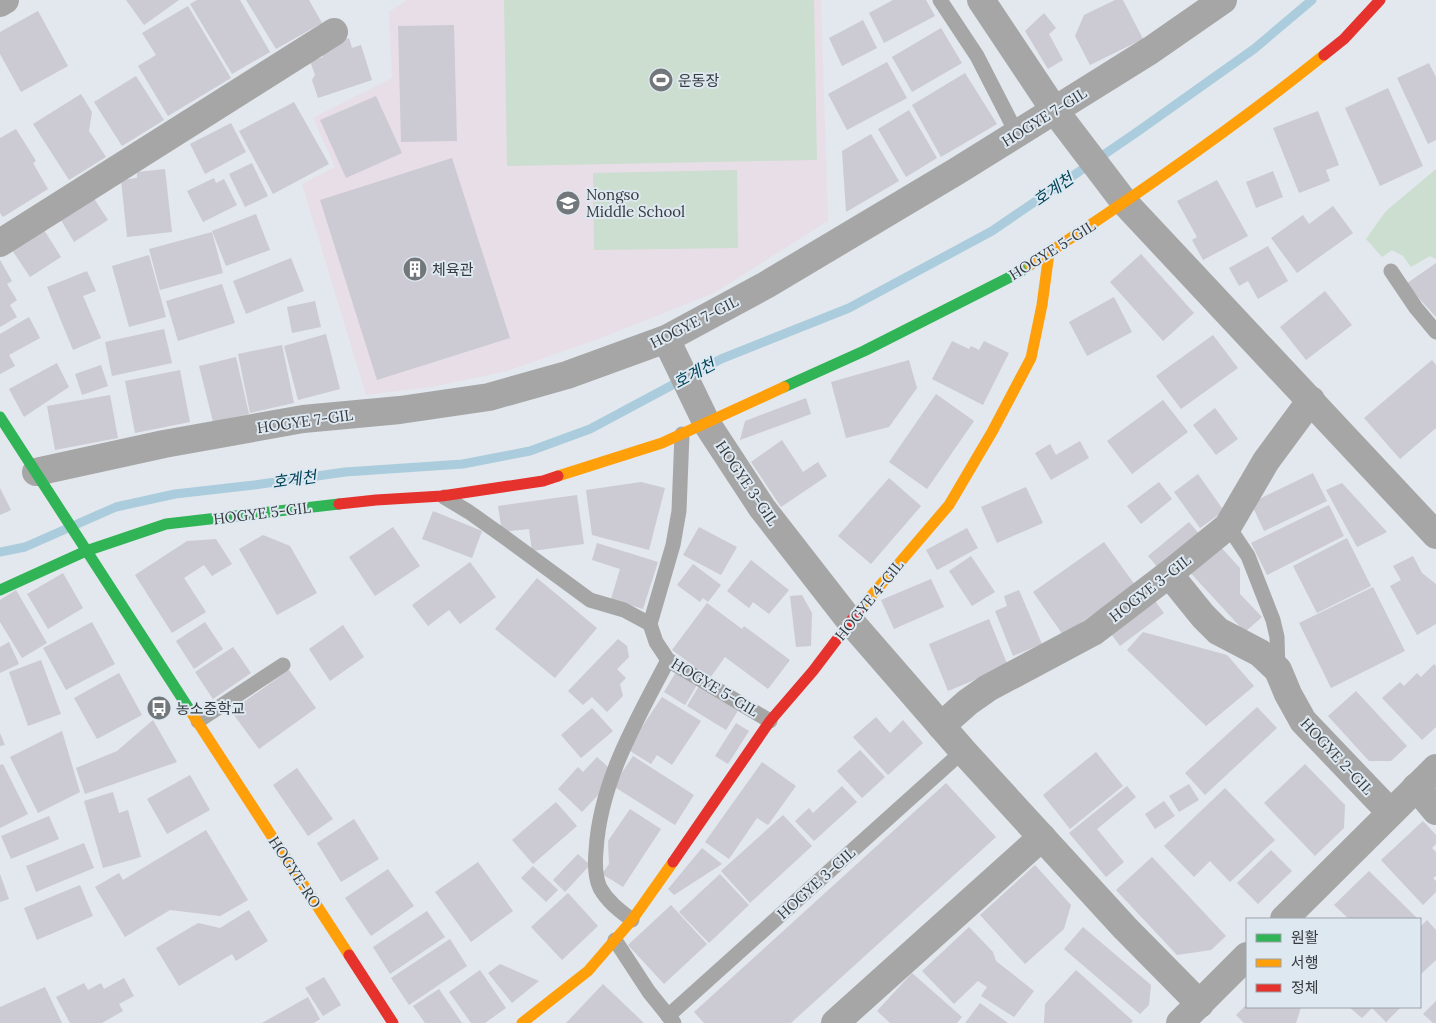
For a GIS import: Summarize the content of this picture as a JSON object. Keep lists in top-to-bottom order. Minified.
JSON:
{"streets":{"street":["HOGYE 7-GIL","HOGYE 5-GIL","HOGYE 3-GIL","HOGYE 4-GIL","HOGYE 2-GIL","HOGYE-RO"]},"crossings":[["HOGYE 7-GIL","HOGYE 3-GIL"],["HOGYE 7-GIL","HOGYE-RO"],["HOGYE 5-GIL","HOGYE 3-GIL"],["HOGYE 5-GIL","HOGYE 4-GIL"],["HOGYE 5-GIL","HOGYE-RO"],["HOGYE 3-GIL","HOGYE 4-GIL"],["HOGYE 3-GIL","HOGYE 2-GIL"]],"water":["호계천"],"places":{"sports":["운동장"],"school or university":["Nongso Middle School"],"building":["체육관"],"bus stop":["농소중학교"]},"legend":["원활","서행","정체"]}
